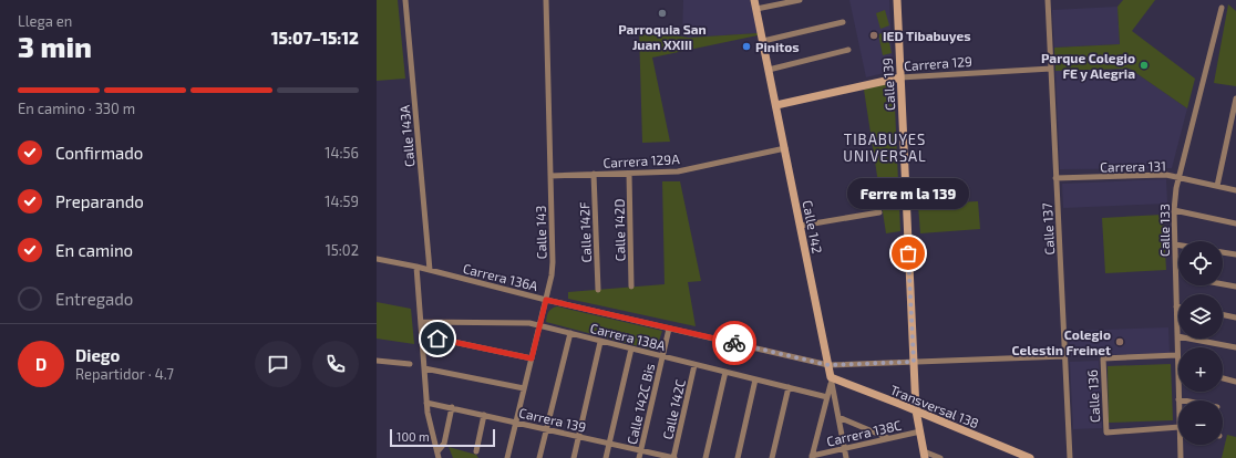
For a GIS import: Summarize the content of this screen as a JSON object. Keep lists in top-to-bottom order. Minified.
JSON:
{"streets":{"street":["Carrera 129","Calle 139","Calle 143A","Carrera 129A","Carrera 131","Calle 142","Calle 137","Calle 142D","Calle 133","Calle 143","Calle 142F","Carrera 136A","Carrera 138A","Calle 136","Calle 142C Bis","Transversal 138","Calle 142C","Carrera 139","Carrera 138C"]},"crossings":[["Carrera 129","Calle 139"],["Carrera 129","Calle 142"],["Carrera 129","Calle 137"],["Calle 139","Carrera 136A"],["Calle 139","Transversal 138"],["Calle 139","Carrera 138C"],["Calle 143A","Carrera 136A"],["Carrera 129A","Calle 142"],["Carrera 129A","Calle 142D"],["Carrera 129A","Calle 143"],["Carrera 129A","Calle 142F"],["Carrera 131","Calle 137"],["Carrera 131","Calle 133"],["Calle 142","Carrera 136A"],["Calle 142","Transversal 138"],["Calle 142","Carrera 138C"],["Calle 137","Carrera 136A"],["Calle 133","Calle 136"],["Calle 143","Carrera 136A"],["Calle 143","Carrera 138A"],["Calle 143","Carrera 139"],["Carrera 136A","Calle 142C Bis"],["Carrera 138A","Calle 142C Bis"],["Carrera 138A","Calle 142C"],["Calle 142C Bis","Carrera 139"],["Calle 142C","Carrera 139"]],"districts":["TIBABUYES UNIVERSAL"],"places":["Parroquia San Juan XXIII","IED Tibabuyes","Pinitos","Parque Colegio FE y Alegria","Ferre m la 139","Colegio Celestin Freinet"],"scale_bar":"100 m","page":{"heading":["3 min","Llega en","15:07–15:12"],"panel":["Diego","Repartidor · 4.7"],"bar":"En camino · 330 m","list":[["Confirmado","14:56"],["Preparando","14:59"],["En camino","15:02"],"Entregado"],"bubble":"Ferre m la 139","map_buttons":["+","−"],"round":"D","scale":"100 m"}}
